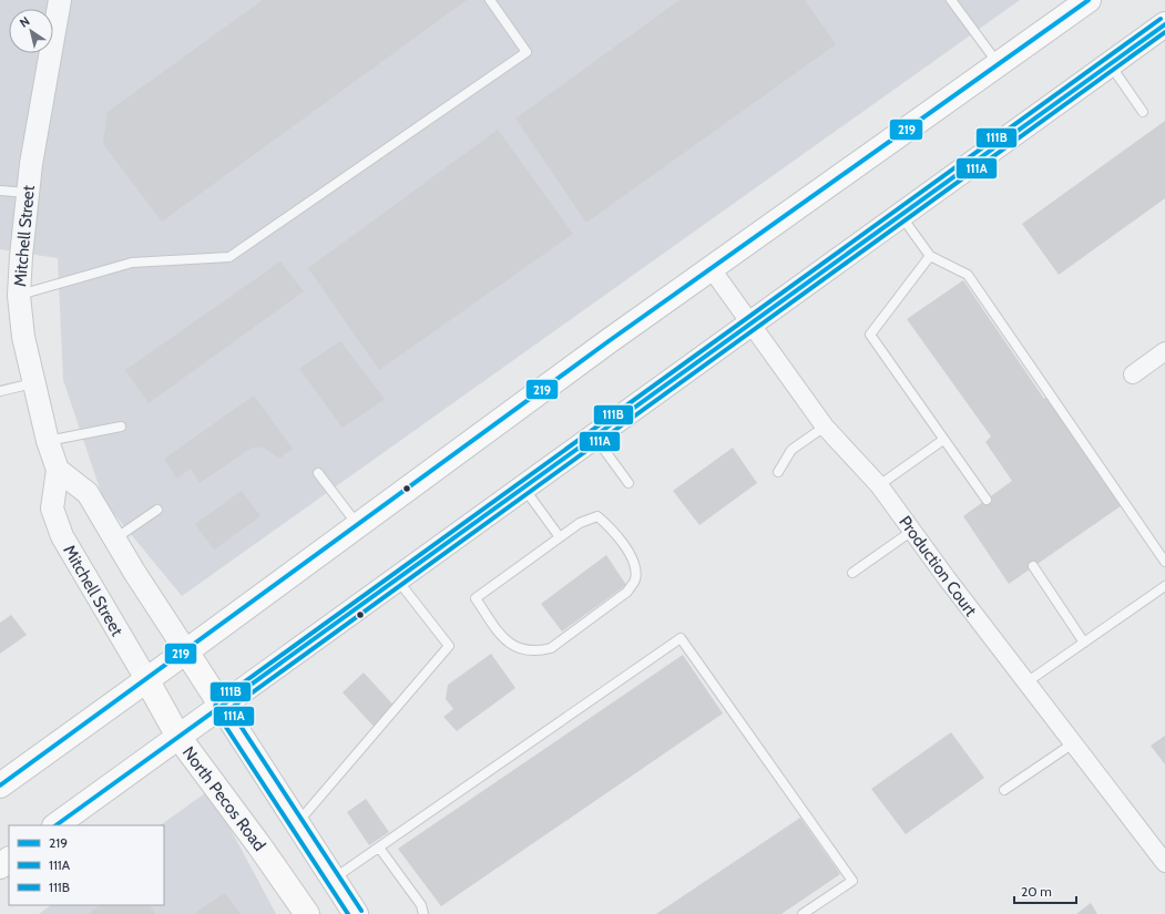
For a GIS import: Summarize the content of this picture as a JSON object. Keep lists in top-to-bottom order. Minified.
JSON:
{"streets":{"main road":["North Pecos Road"],"street":["Mitchell Street","Production Court"]},"crossings":[["Mitchell Street","North Pecos Road"]],"lines":["transit line 219","transit line 111B","transit line 111A"],"legend":["219","111A","111B"],"scale_bar":"20 m","north":"top left"}
